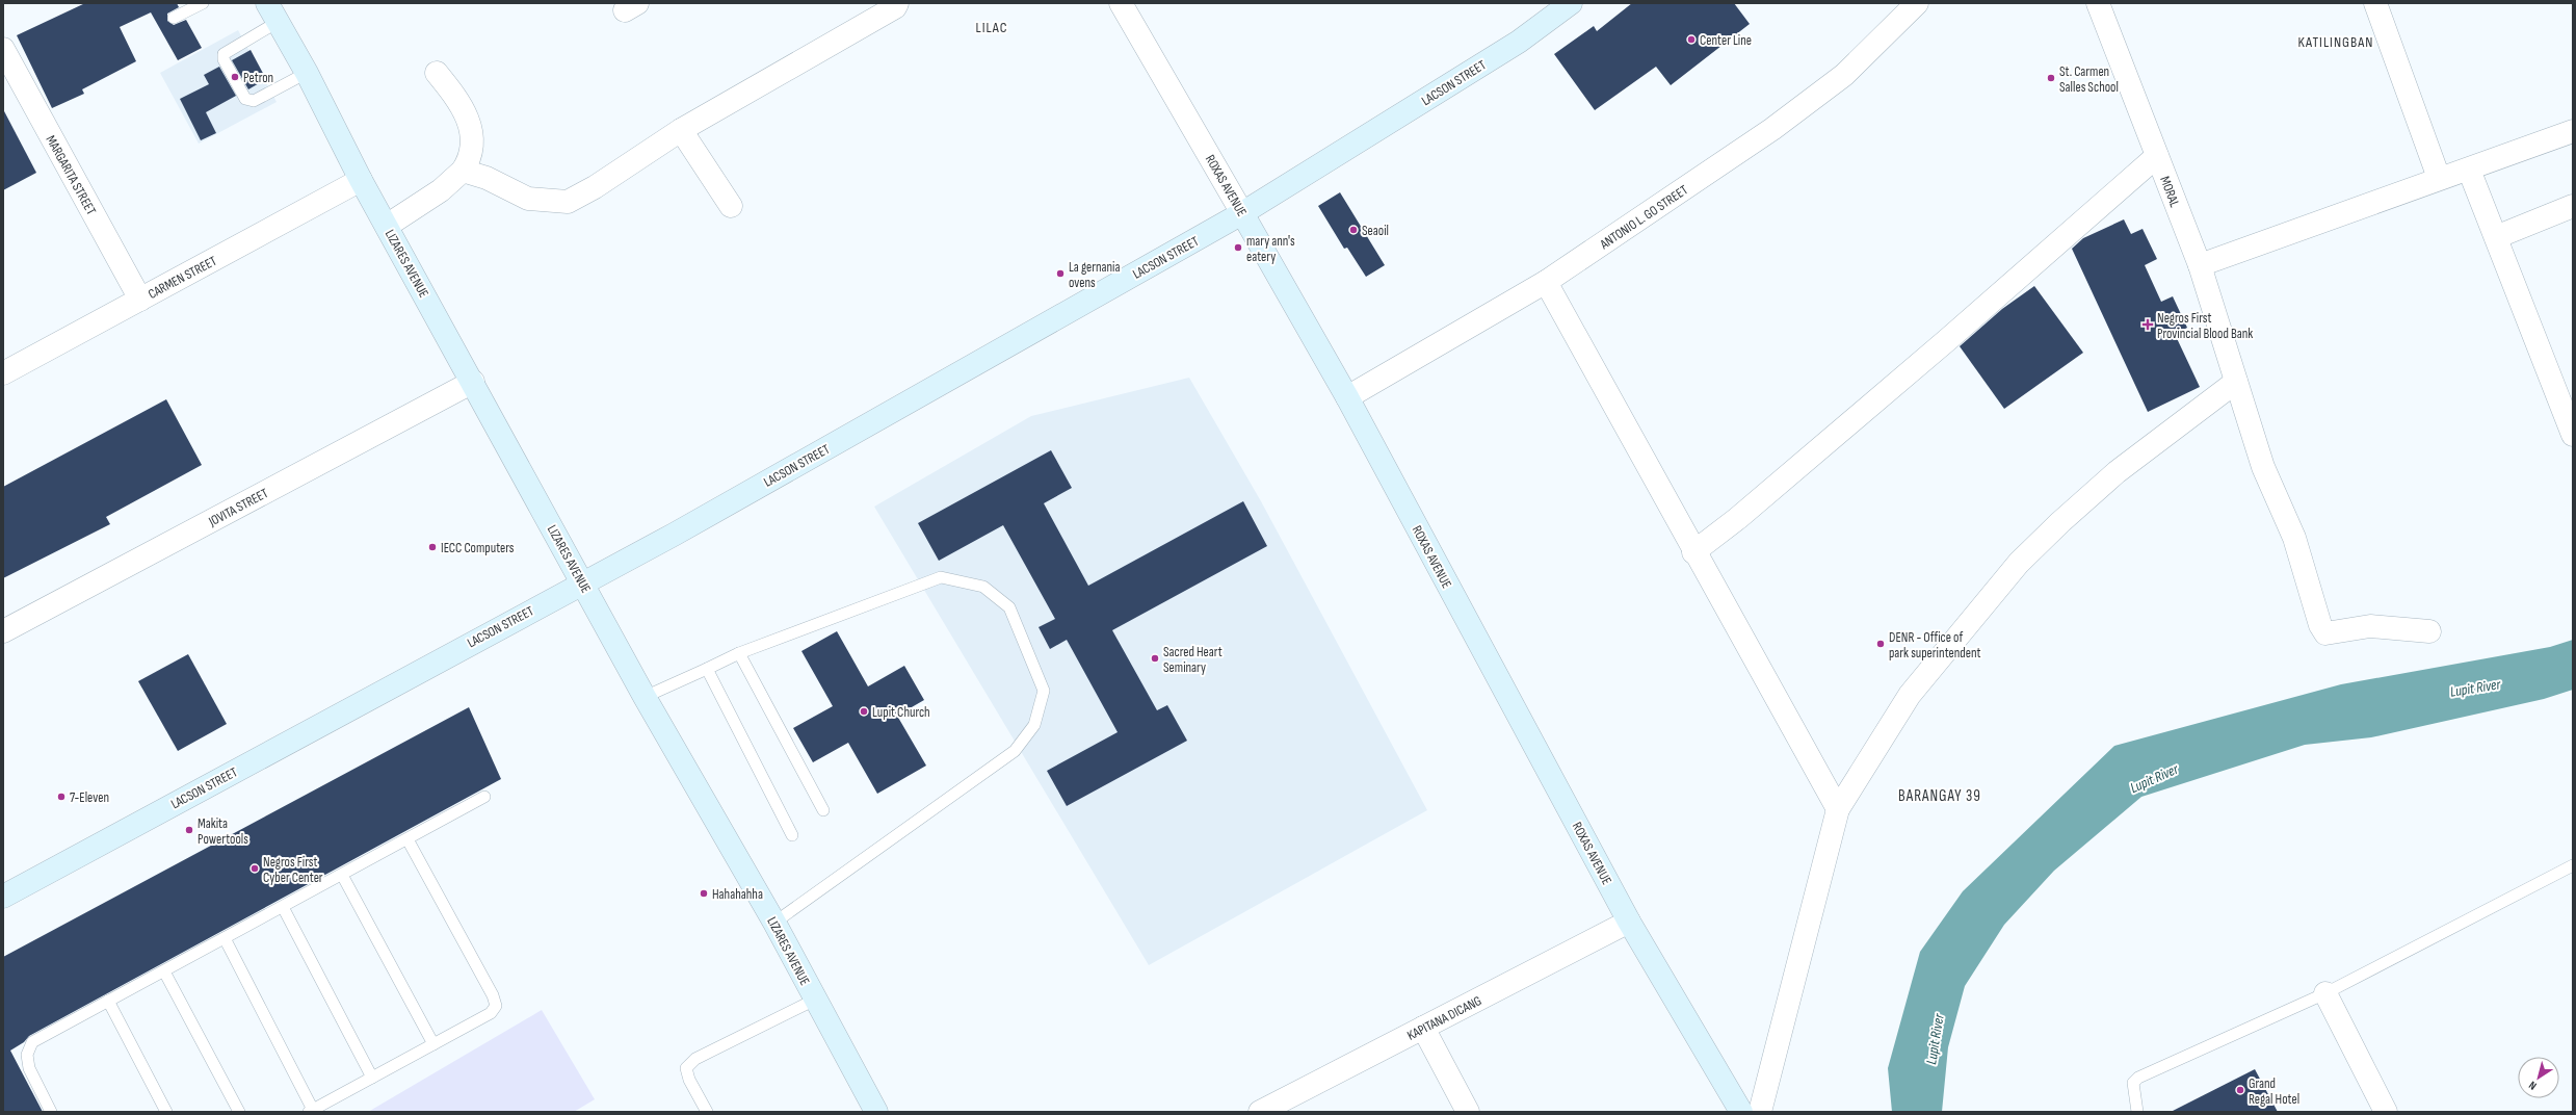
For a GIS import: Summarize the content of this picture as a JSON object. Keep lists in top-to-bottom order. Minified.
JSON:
{"streets":{"street":["LACSON STREET","MARGARITA STREET","ROXAS AVENUE","MORAL","ANTONIO L. GO STREET","LIZARES AVENUE","CARMEN STREET","JOVITA STREET","KAPITANA DICANG"]},"crossings":[["LACSON STREET","ROXAS AVENUE"],["LACSON STREET","LIZARES AVENUE"],["MARGARITA STREET","CARMEN STREET"],["ROXAS AVENUE","ANTONIO L. GO STREET"],["ROXAS AVENUE","KAPITANA DICANG"],["LIZARES AVENUE","CARMEN STREET"],["LIZARES AVENUE","JOVITA STREET"]],"districts":["LILAC","KATILINGBAN","BARANGAY 39"],"water":["Lupit River"],"places":{"other":["Center Line","Petron","St. Carmen Salles School","Seaoil","mary ann's eatery","La gernania ovens","IECC Computers","DENR - Office of park superintendent","Sacred Heart Seminary","Lupit Church","7-Eleven","Makita Powertools","Negros First Cyber Center","Hahahahha","Grand Regal Hotel"],"health":["Negros First Provincial Blood Bank"]},"north":"bottom left"}
